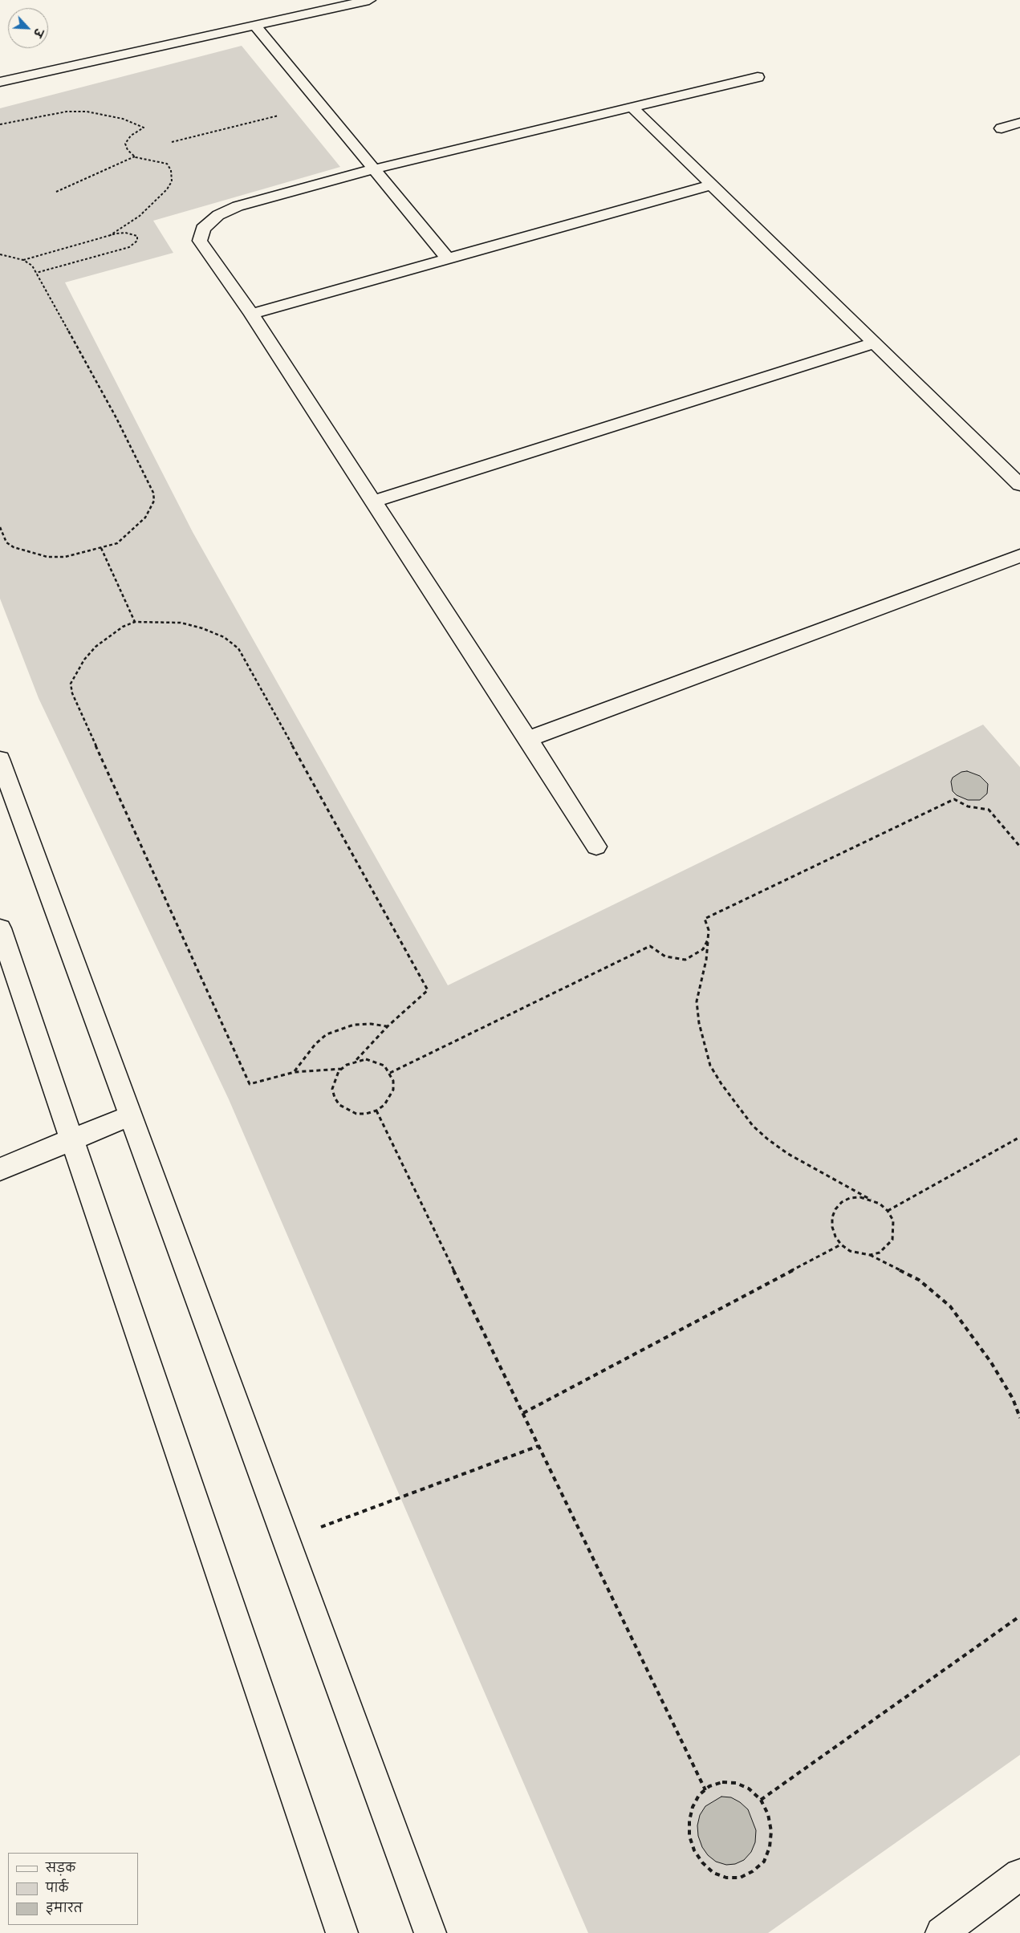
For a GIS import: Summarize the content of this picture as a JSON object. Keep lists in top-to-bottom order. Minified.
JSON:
{"legend":["सड़क","पार्क","इमारत"],"north":"bottom right"}
